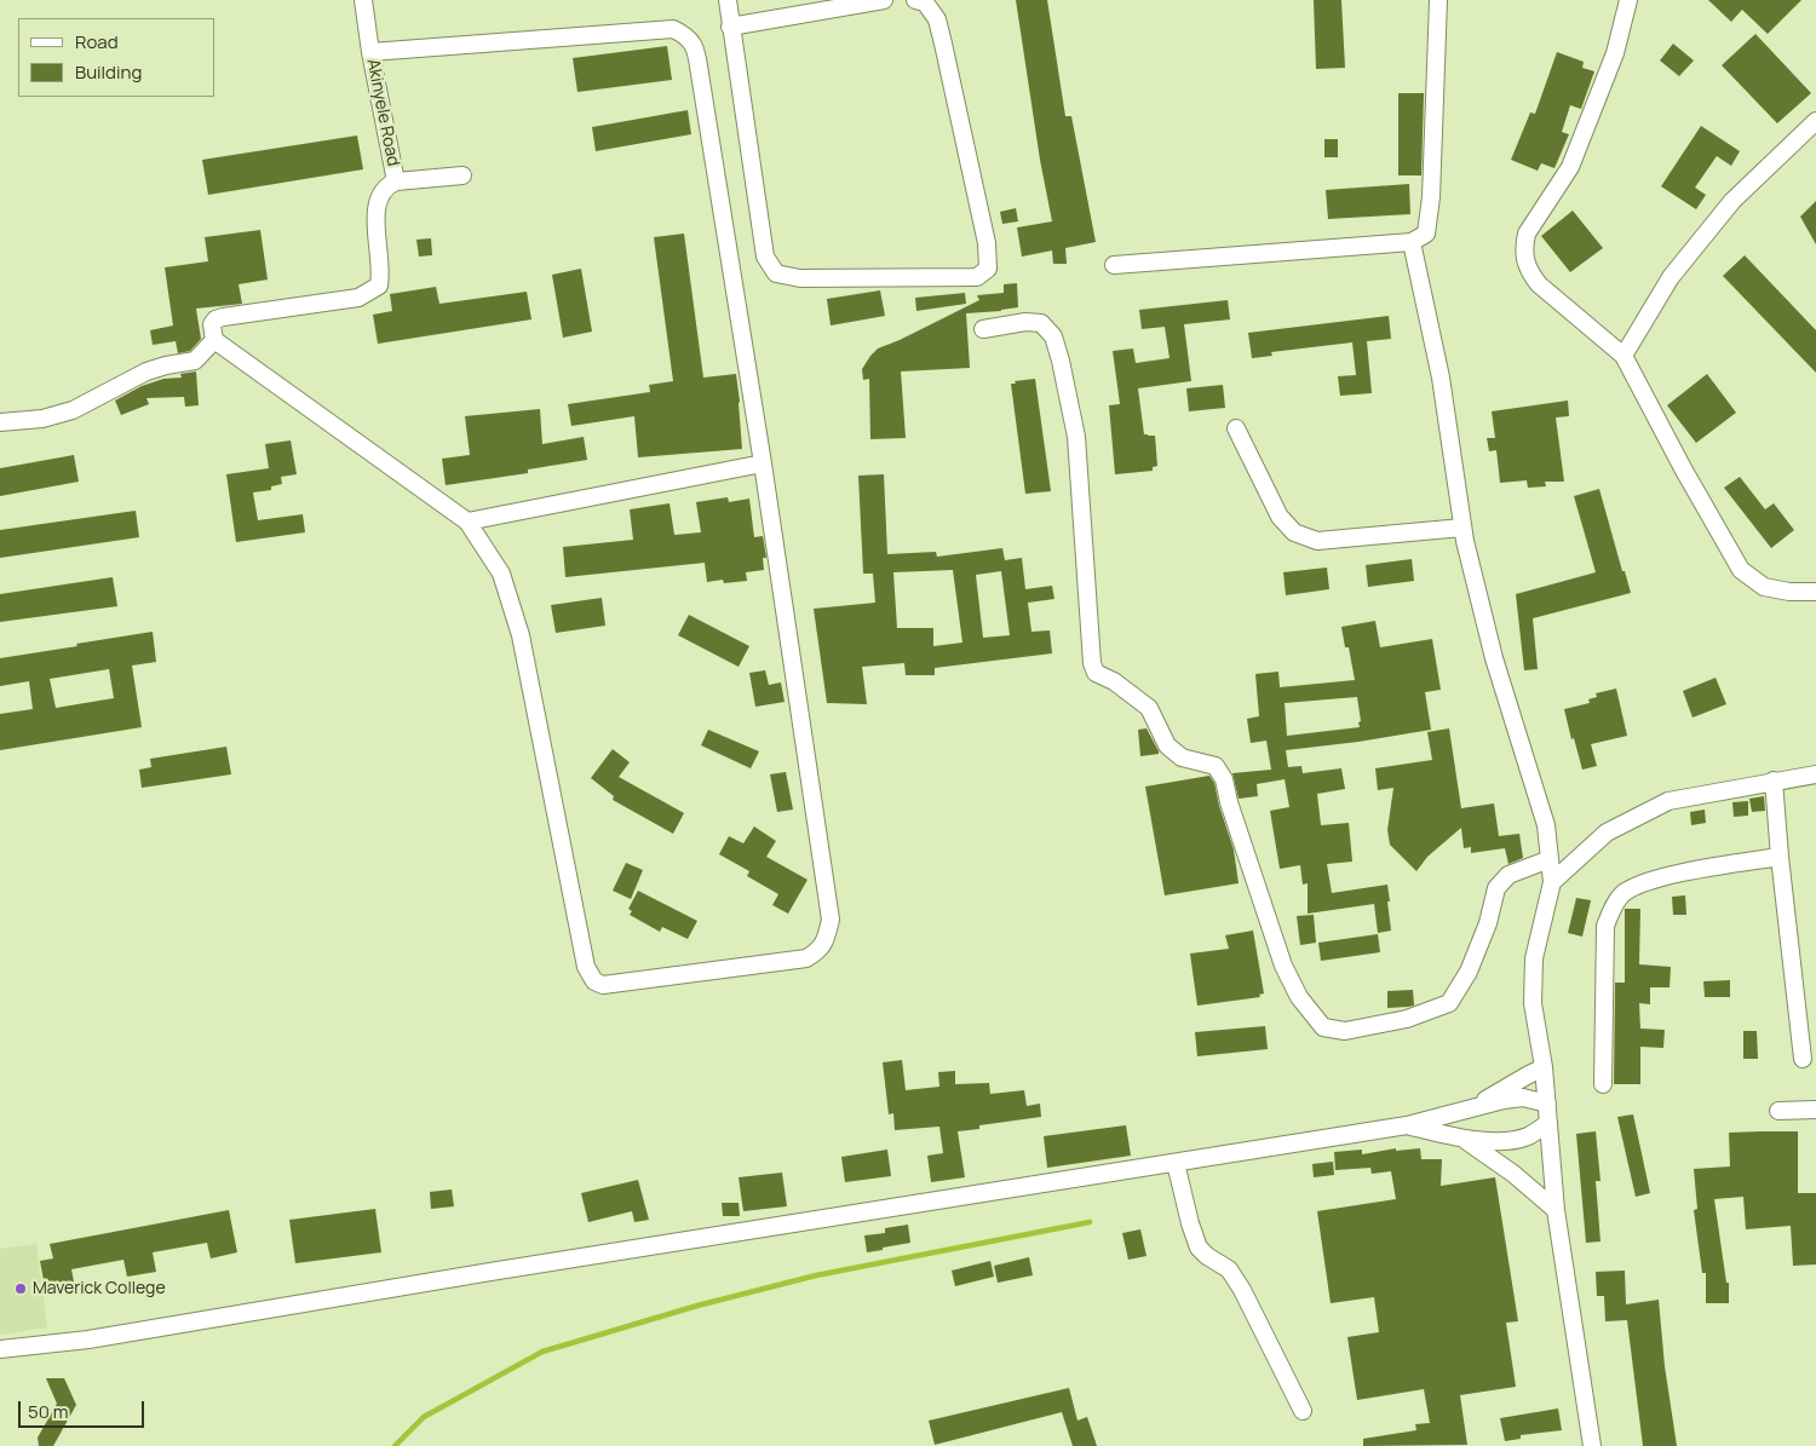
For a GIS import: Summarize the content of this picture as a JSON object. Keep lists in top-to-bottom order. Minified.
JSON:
{"streets":{"street":["Akinyele Road"]},"places":["Maverick College"],"legend":["Road","Building"],"scale_bar":"50 m"}
